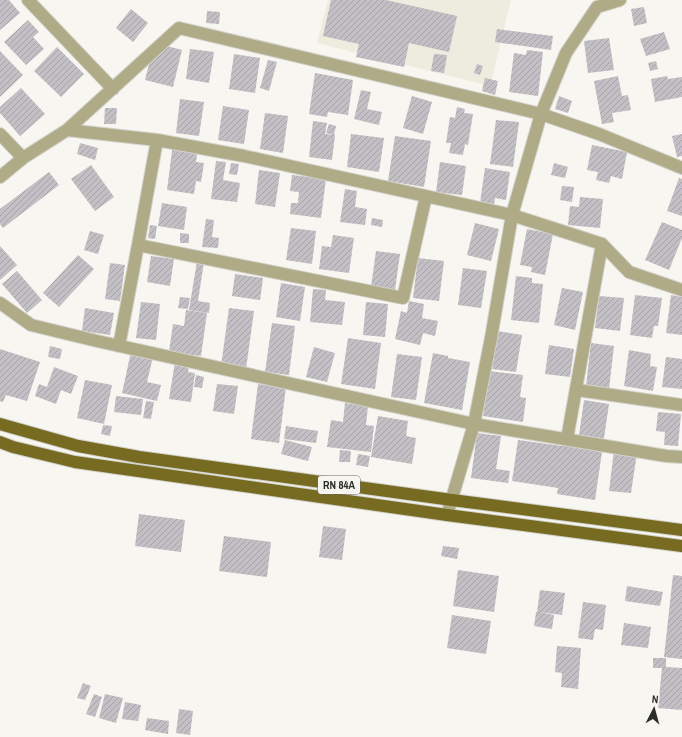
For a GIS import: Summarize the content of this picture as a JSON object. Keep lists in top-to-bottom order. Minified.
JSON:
{"streets":{"main road":["RN 84A"]},"north":"top"}
